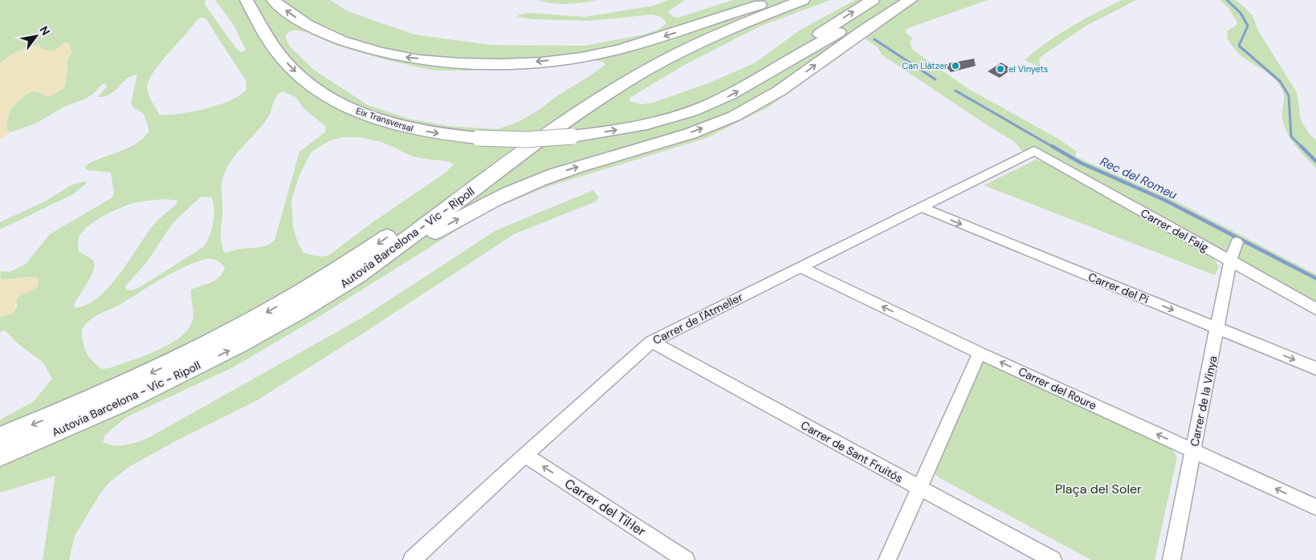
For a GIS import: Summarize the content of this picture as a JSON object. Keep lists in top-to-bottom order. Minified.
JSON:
{"streets":{"highway":["Eix Transversal","Autovia Barcelona - Vic - Ripoll"],"street":["Carrer del Faig","Carrer del Pi","Carrer de l'Atmeller","Carrer del Roure","Carrer de la Vinya","Carrer de Sant Fruitós","Carrer del Til·ler"]},"crossings":[["Carrer del Faig","Carrer de l'Atmeller"],["Carrer del Faig","Carrer de la Vinya"],["Carrer del Pi","Carrer de l'Atmeller"],["Carrer del Pi","Carrer de la Vinya"],["Carrer de l'Atmeller","Carrer del Roure"],["Carrer de l'Atmeller","Carrer de Sant Fruitós"],["Carrer de l'Atmeller","Carrer del Til·ler"],["Carrer del Roure","Carrer de la Vinya"]],"one_way":["Carrer del Pi","Carrer del Roure","Carrer del Til·ler"],"water":["Rec del Romeu"],"parks":["Plaça del Soler"],"places":["Can Llàtzer","el Vinyets"],"north":"top right"}
